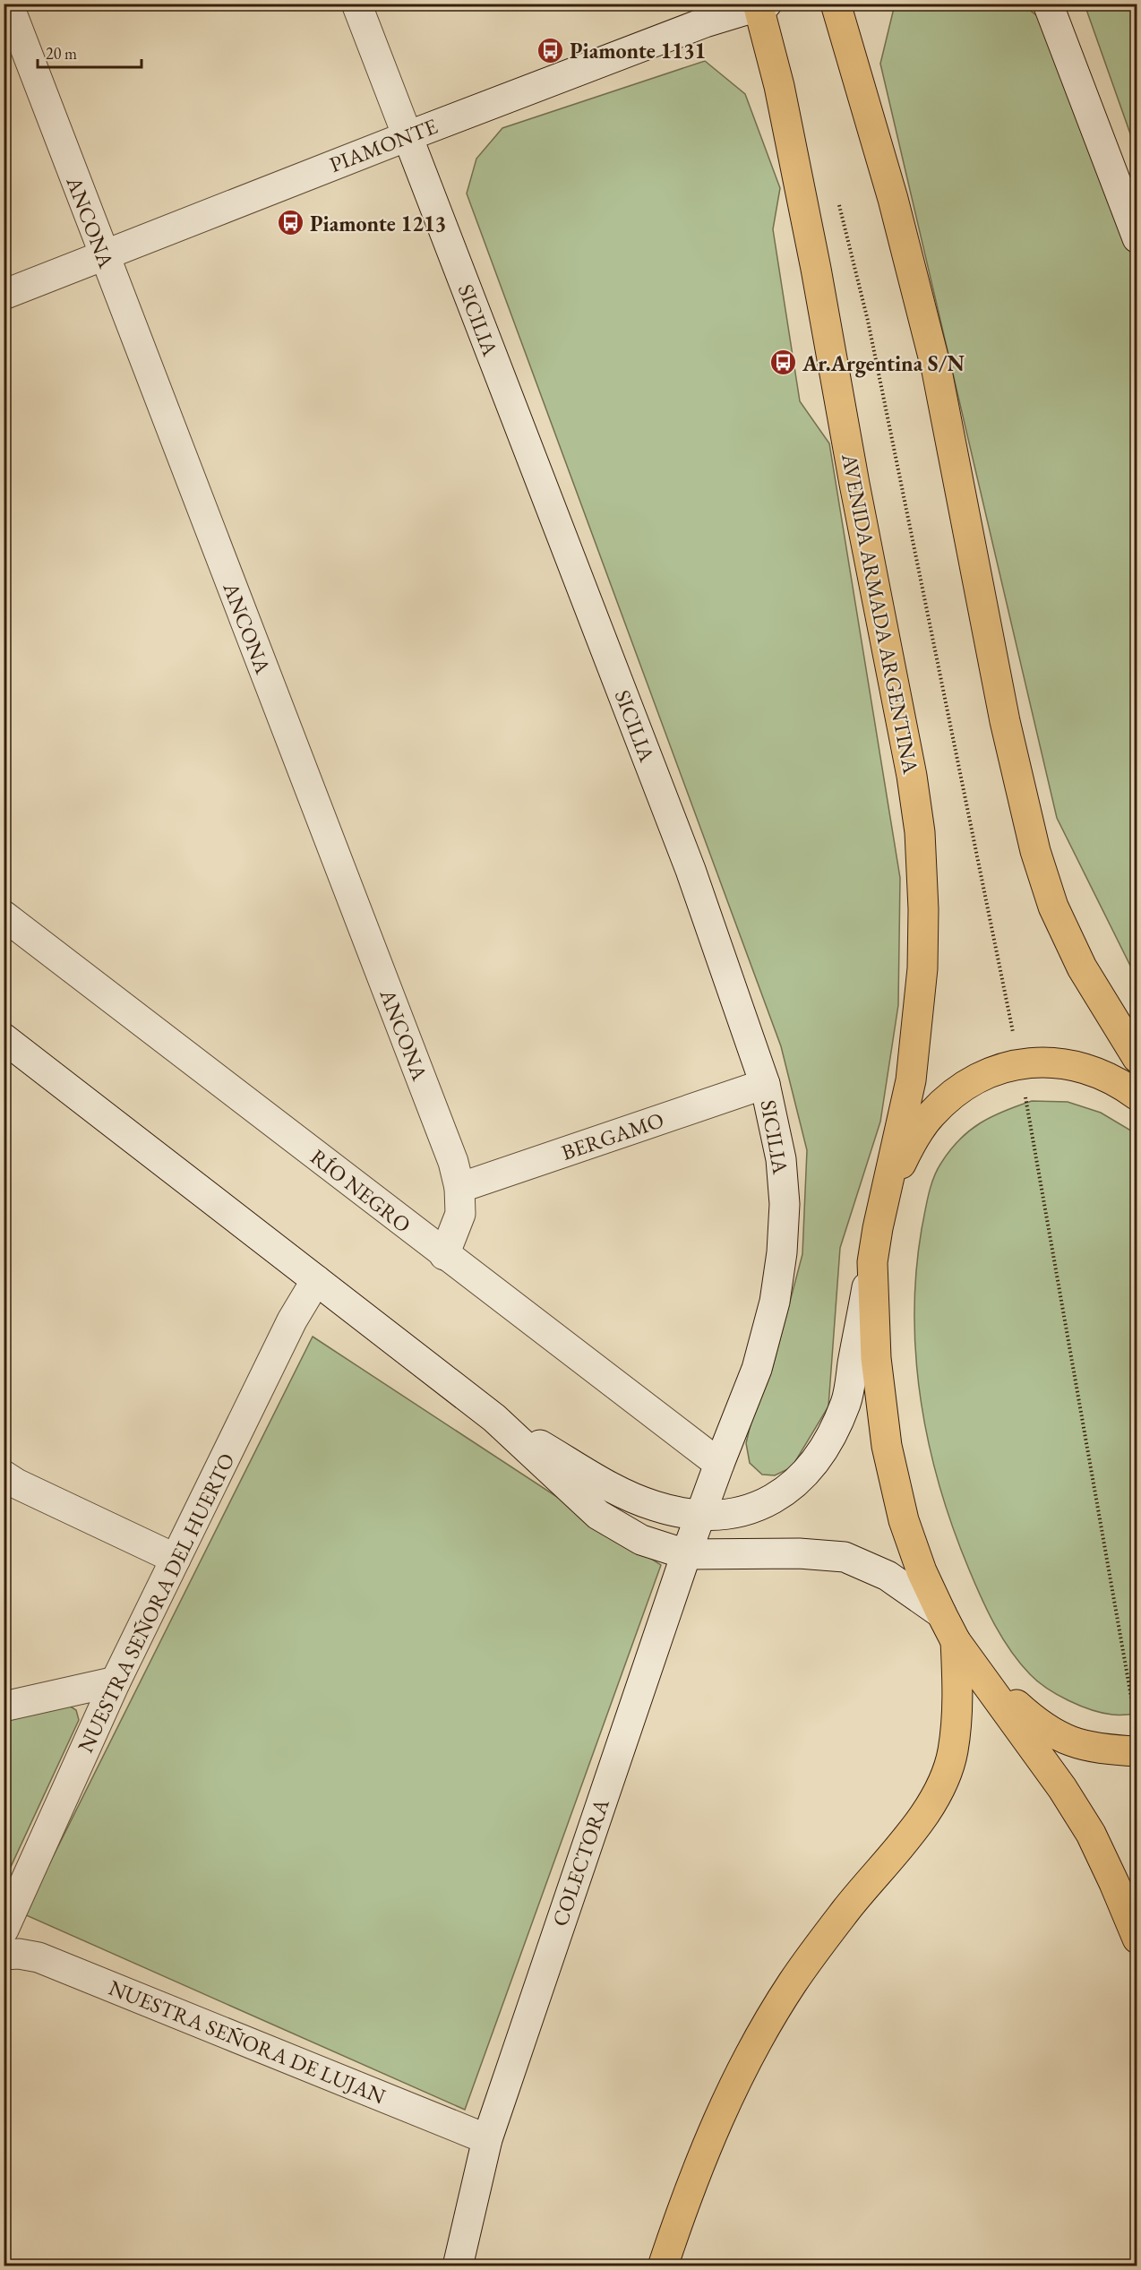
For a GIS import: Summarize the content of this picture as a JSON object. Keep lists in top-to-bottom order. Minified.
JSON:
{"streets":{"main road":["AVENIDA ARMADA ARGENTINA"],"street":["PIAMONTE","ANCONA","SICILIA","BERGAMO","RÍO NEGRO","NUESTRA SEÑORA DEL HUERTO","COLECTORA","NUESTRA SEÑORA DE LUJAN"]},"crossings":[["PIAMONTE","ANCONA"],["PIAMONTE","SICILIA"],["PIAMONTE","AVENIDA ARMADA ARGENTINA"],["ANCONA","BERGAMO"],["ANCONA","RÍO NEGRO"],["SICILIA","BERGAMO"],["SICILIA","RÍO NEGRO"],["SICILIA","COLECTORA"],["RÍO NEGRO","COLECTORA"],["COLECTORA","NUESTRA SEÑORA DE LUJAN"]],"places":{"bus stop":["Piamonte 1131","Piamonte 1213","Ar.Argentina S/N"]},"scale_bar":"20 m"}
